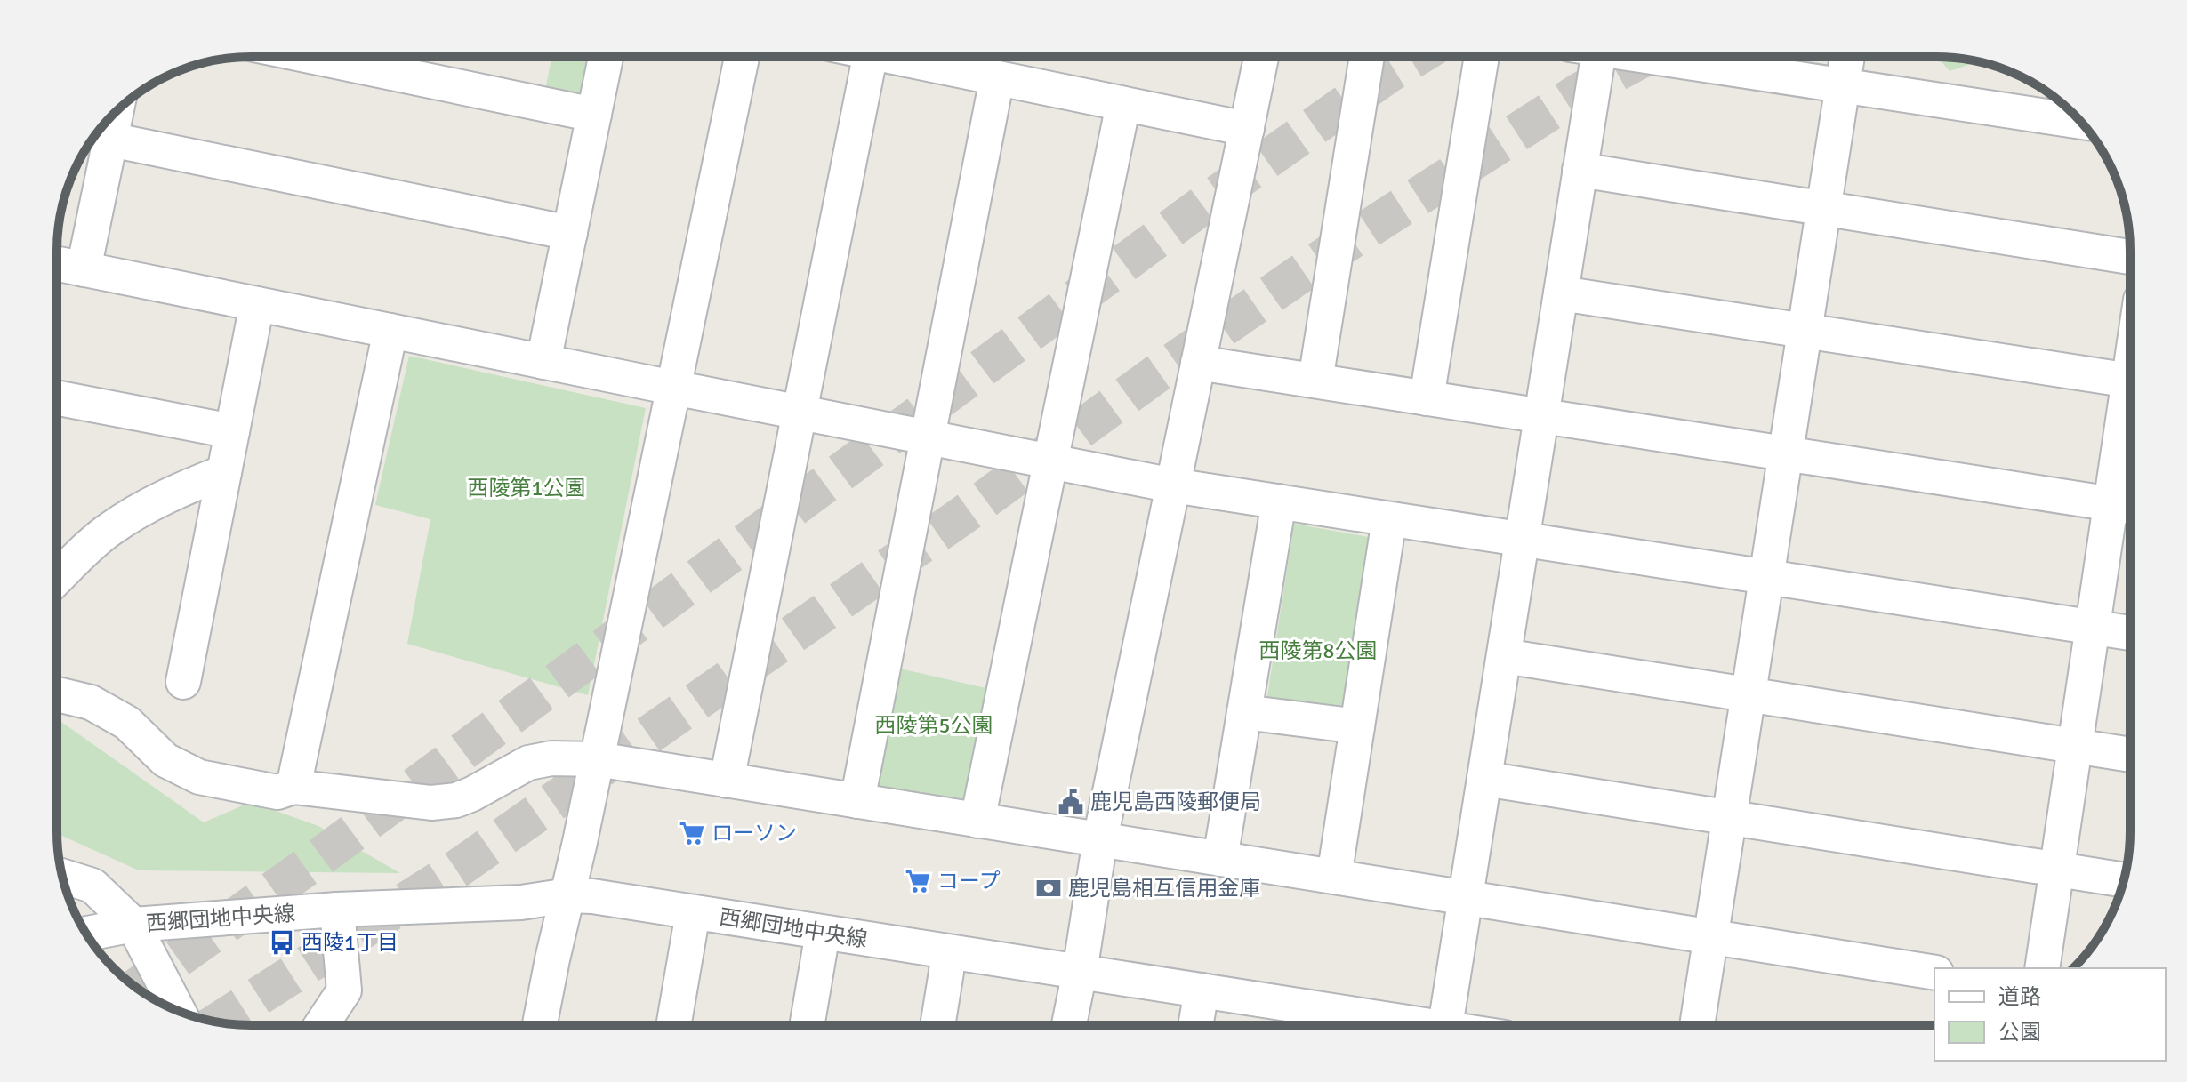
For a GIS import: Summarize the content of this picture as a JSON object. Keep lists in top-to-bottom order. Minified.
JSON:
{"streets":{"street":["西郷団地中央線"]},"parks":["西陵第1公園","西陵第8公園","西陵第5公園"],"places":{"public building":["鹿児島西陵郵便局"],"supermarket":["ローソン","コープ"],"bank":["鹿児島相互信用金庫"],"bus stop":["西陵1丁目"]},"legend":["道路","公園"]}
